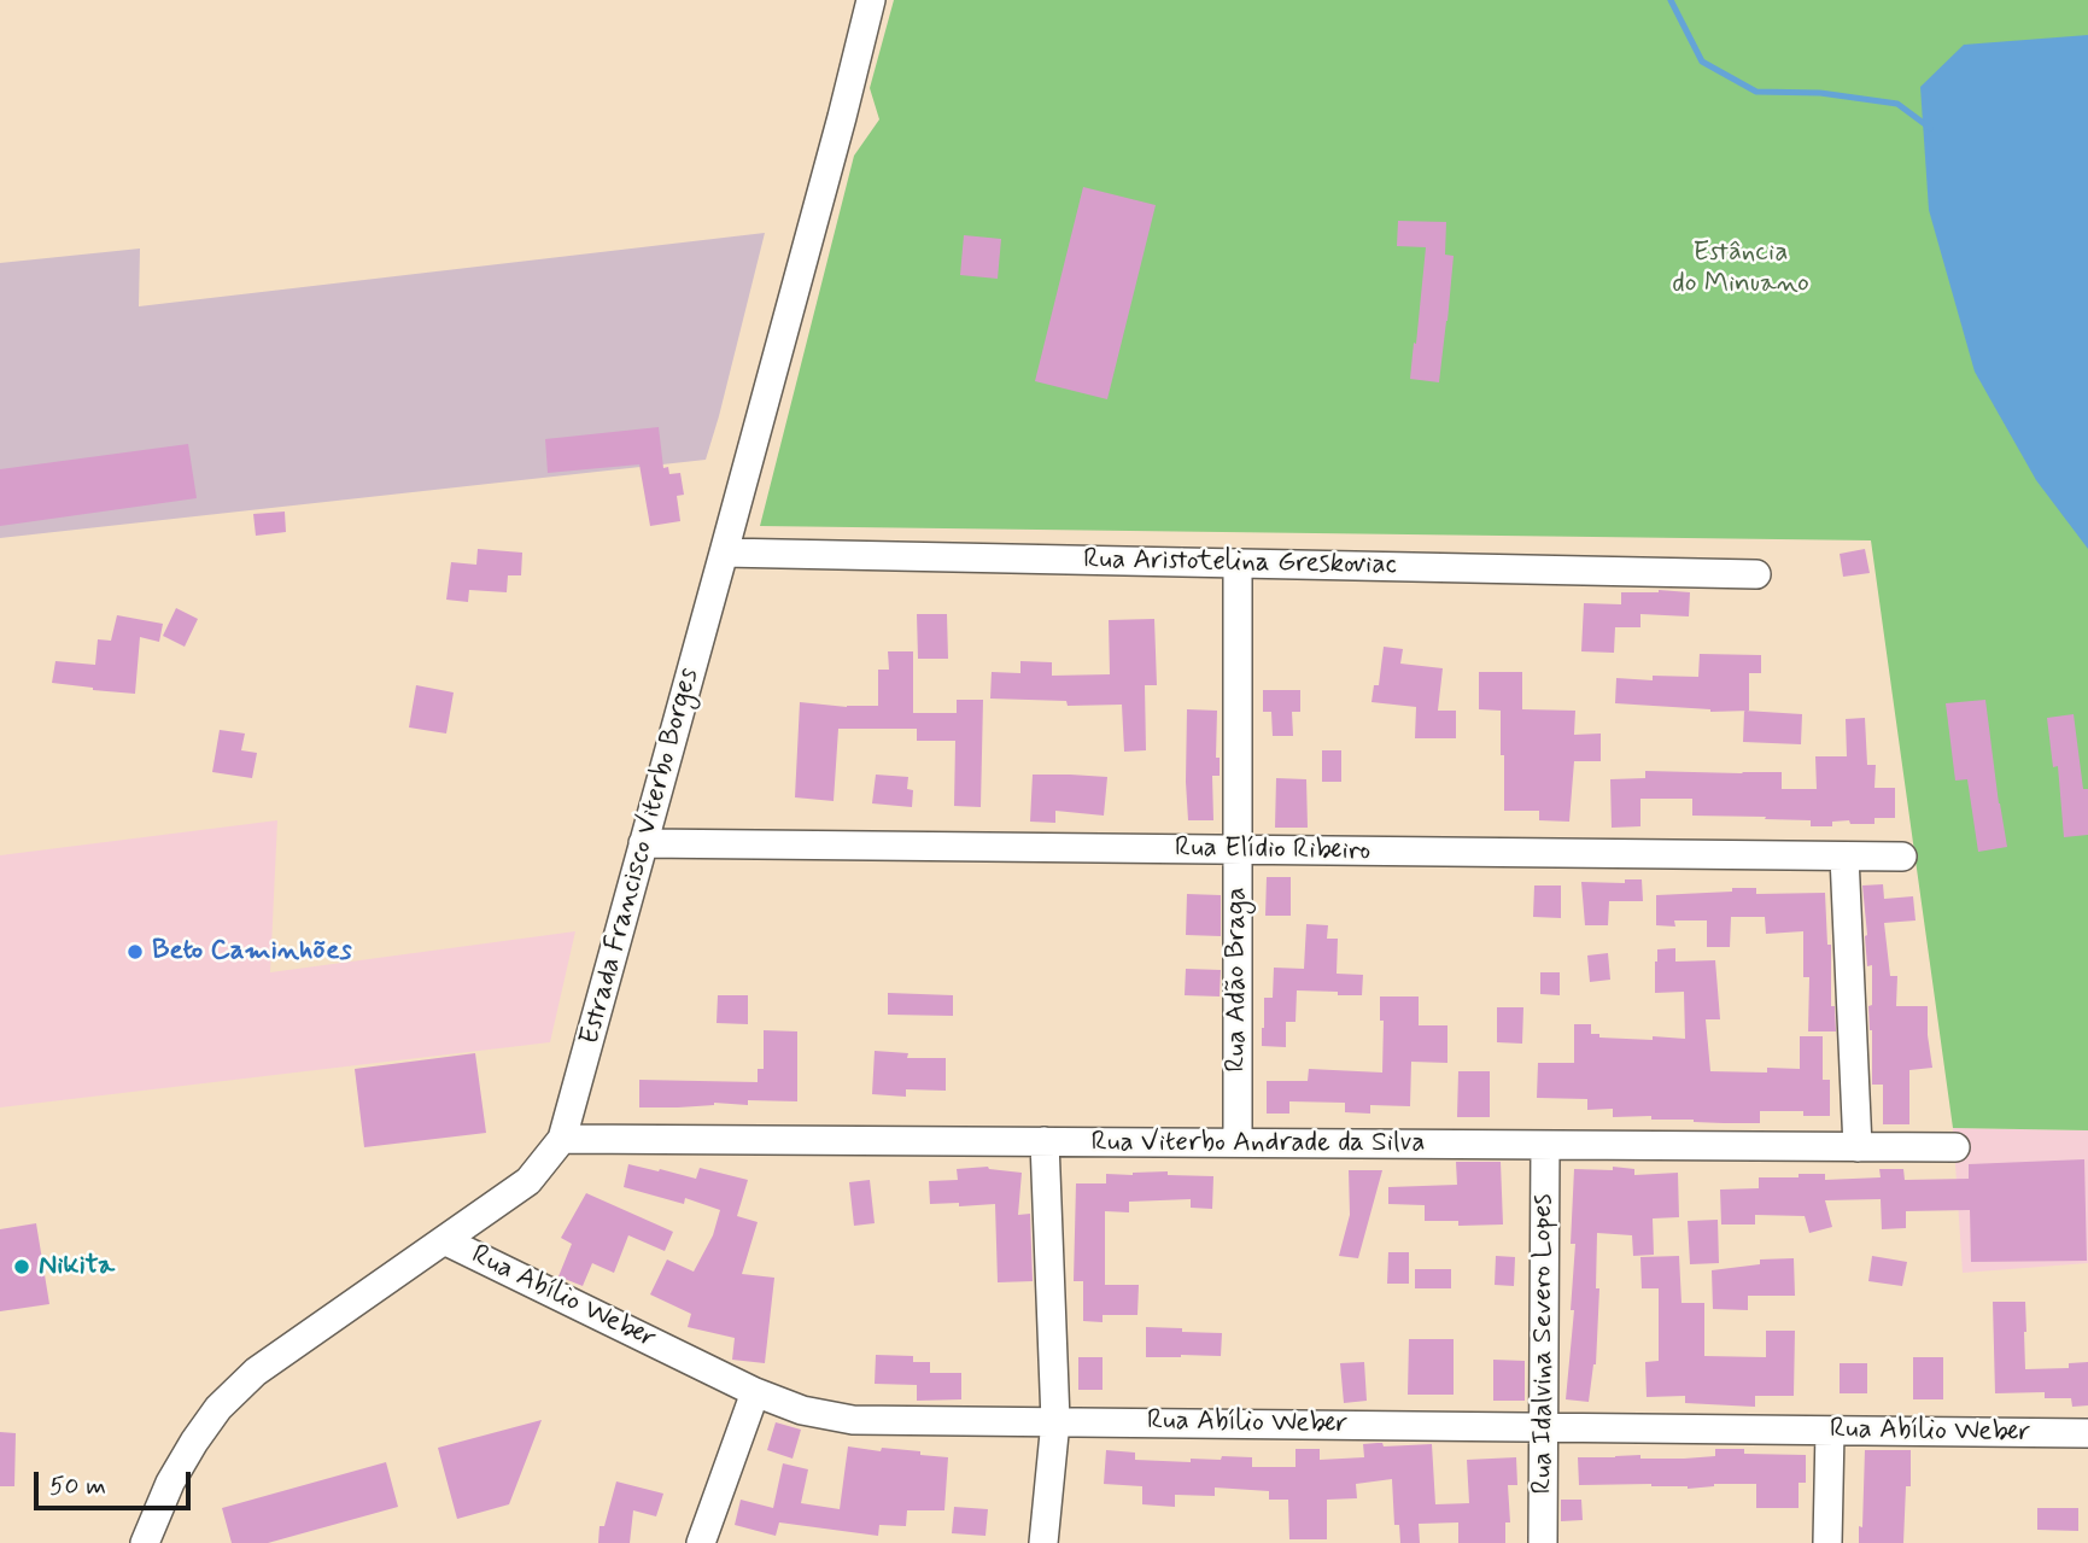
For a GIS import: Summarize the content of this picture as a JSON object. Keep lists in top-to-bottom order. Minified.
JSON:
{"streets":{"street":["Rua Aristotelina Greskoviac","Rua Elídio Ribeiro","Estrada Francisco Viterbo Borges","Rua Adão Braga","Rua Viterbo Andrade da Silva","Rua Abílio Weber","Rua Idalvina Severo Lopes"]},"crossings":[["Rua Aristotelina Greskoviac","Estrada Francisco Viterbo Borges"],["Rua Aristotelina Greskoviac","Rua Adão Braga"],["Rua Elídio Ribeiro","Estrada Francisco Viterbo Borges"],["Rua Elídio Ribeiro","Rua Adão Braga"],["Estrada Francisco Viterbo Borges","Rua Viterbo Andrade da Silva"],["Estrada Francisco Viterbo Borges","Rua Abílio Weber"],["Rua Adão Braga","Rua Viterbo Andrade da Silva"],["Rua Viterbo Andrade da Silva","Rua Idalvina Severo Lopes"],["Rua Abílio Weber","Rua Idalvina Severo Lopes"]],"parks":["Estância do Minuano"],"places":["Beto Caminhões","Nikita"],"scale_bar":"50 m"}
